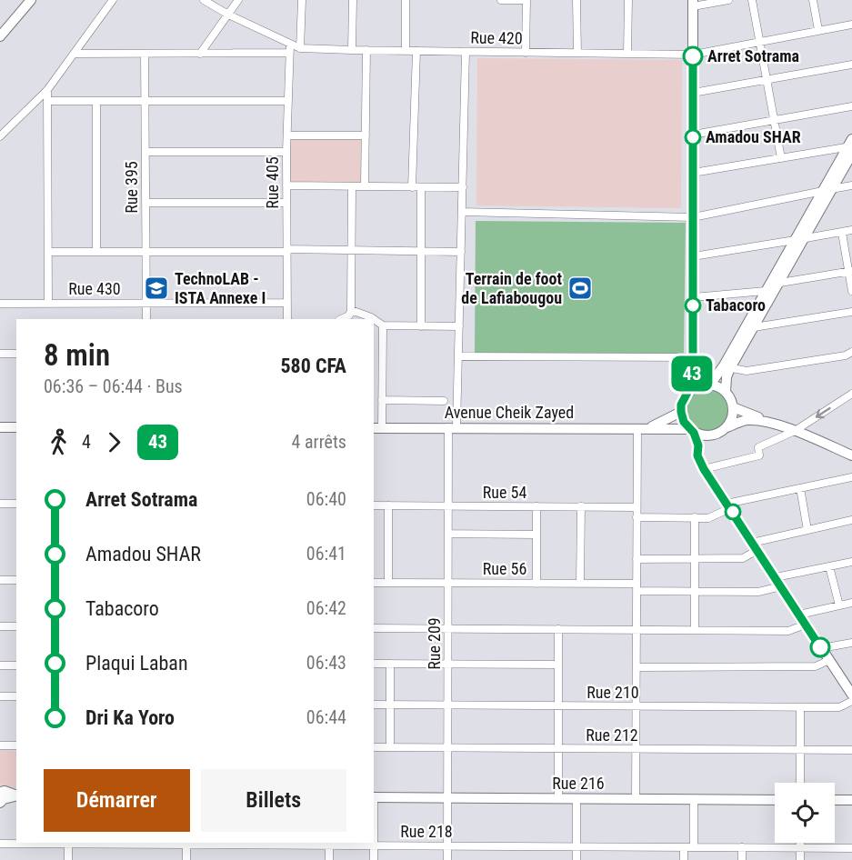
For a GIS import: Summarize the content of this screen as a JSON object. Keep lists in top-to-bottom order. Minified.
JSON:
{"streets":{"street":["Rue 420","Rue 405","Rue 395","Rue 430","Avenue Cheik Zayed","Rue 54","Rue 56","Rue 209","Rue 210","Rue 212","Rue 216","Rue 218"]},"crossings":[["Rue 420","Rue 405"],["Rue 420","Rue 209"],["Rue 405","Rue 430"],["Rue 395","Rue 430"],["Avenue Cheik Zayed","Rue 209"],["Rue 54","Rue 209"],["Rue 56","Rue 209"],["Rue 209","Rue 210"],["Rue 209","Rue 212"],["Rue 209","Rue 216"],["Rue 209","Rue 218"]],"places":{"other":["Arret Sotrama","Amadou SHAR","Tabacoro"],"school or university":["TechnoLAB - ISTA Annexe I"],"sports":["Terrain de foot de Lafiabougou"]},"lines":["bus line 43"],"page":{"on_map":"43","heading":["8 min","06:36 – 06:44 · Bus","580 CFA"],"legs":["4","43","4 arrêts"],"list":[{"name":"Arret Sotrama","value":"06:40"},{"name":"Amadou SHAR","value":"06:41"},{"name":"Tabacoro","value":"06:42"},{"name":"Plaqui Laban","value":"06:43"},{"name":"Dri Ka Yoro","value":"06:44"}],"buttons":["Démarrer","Billets"]}}
